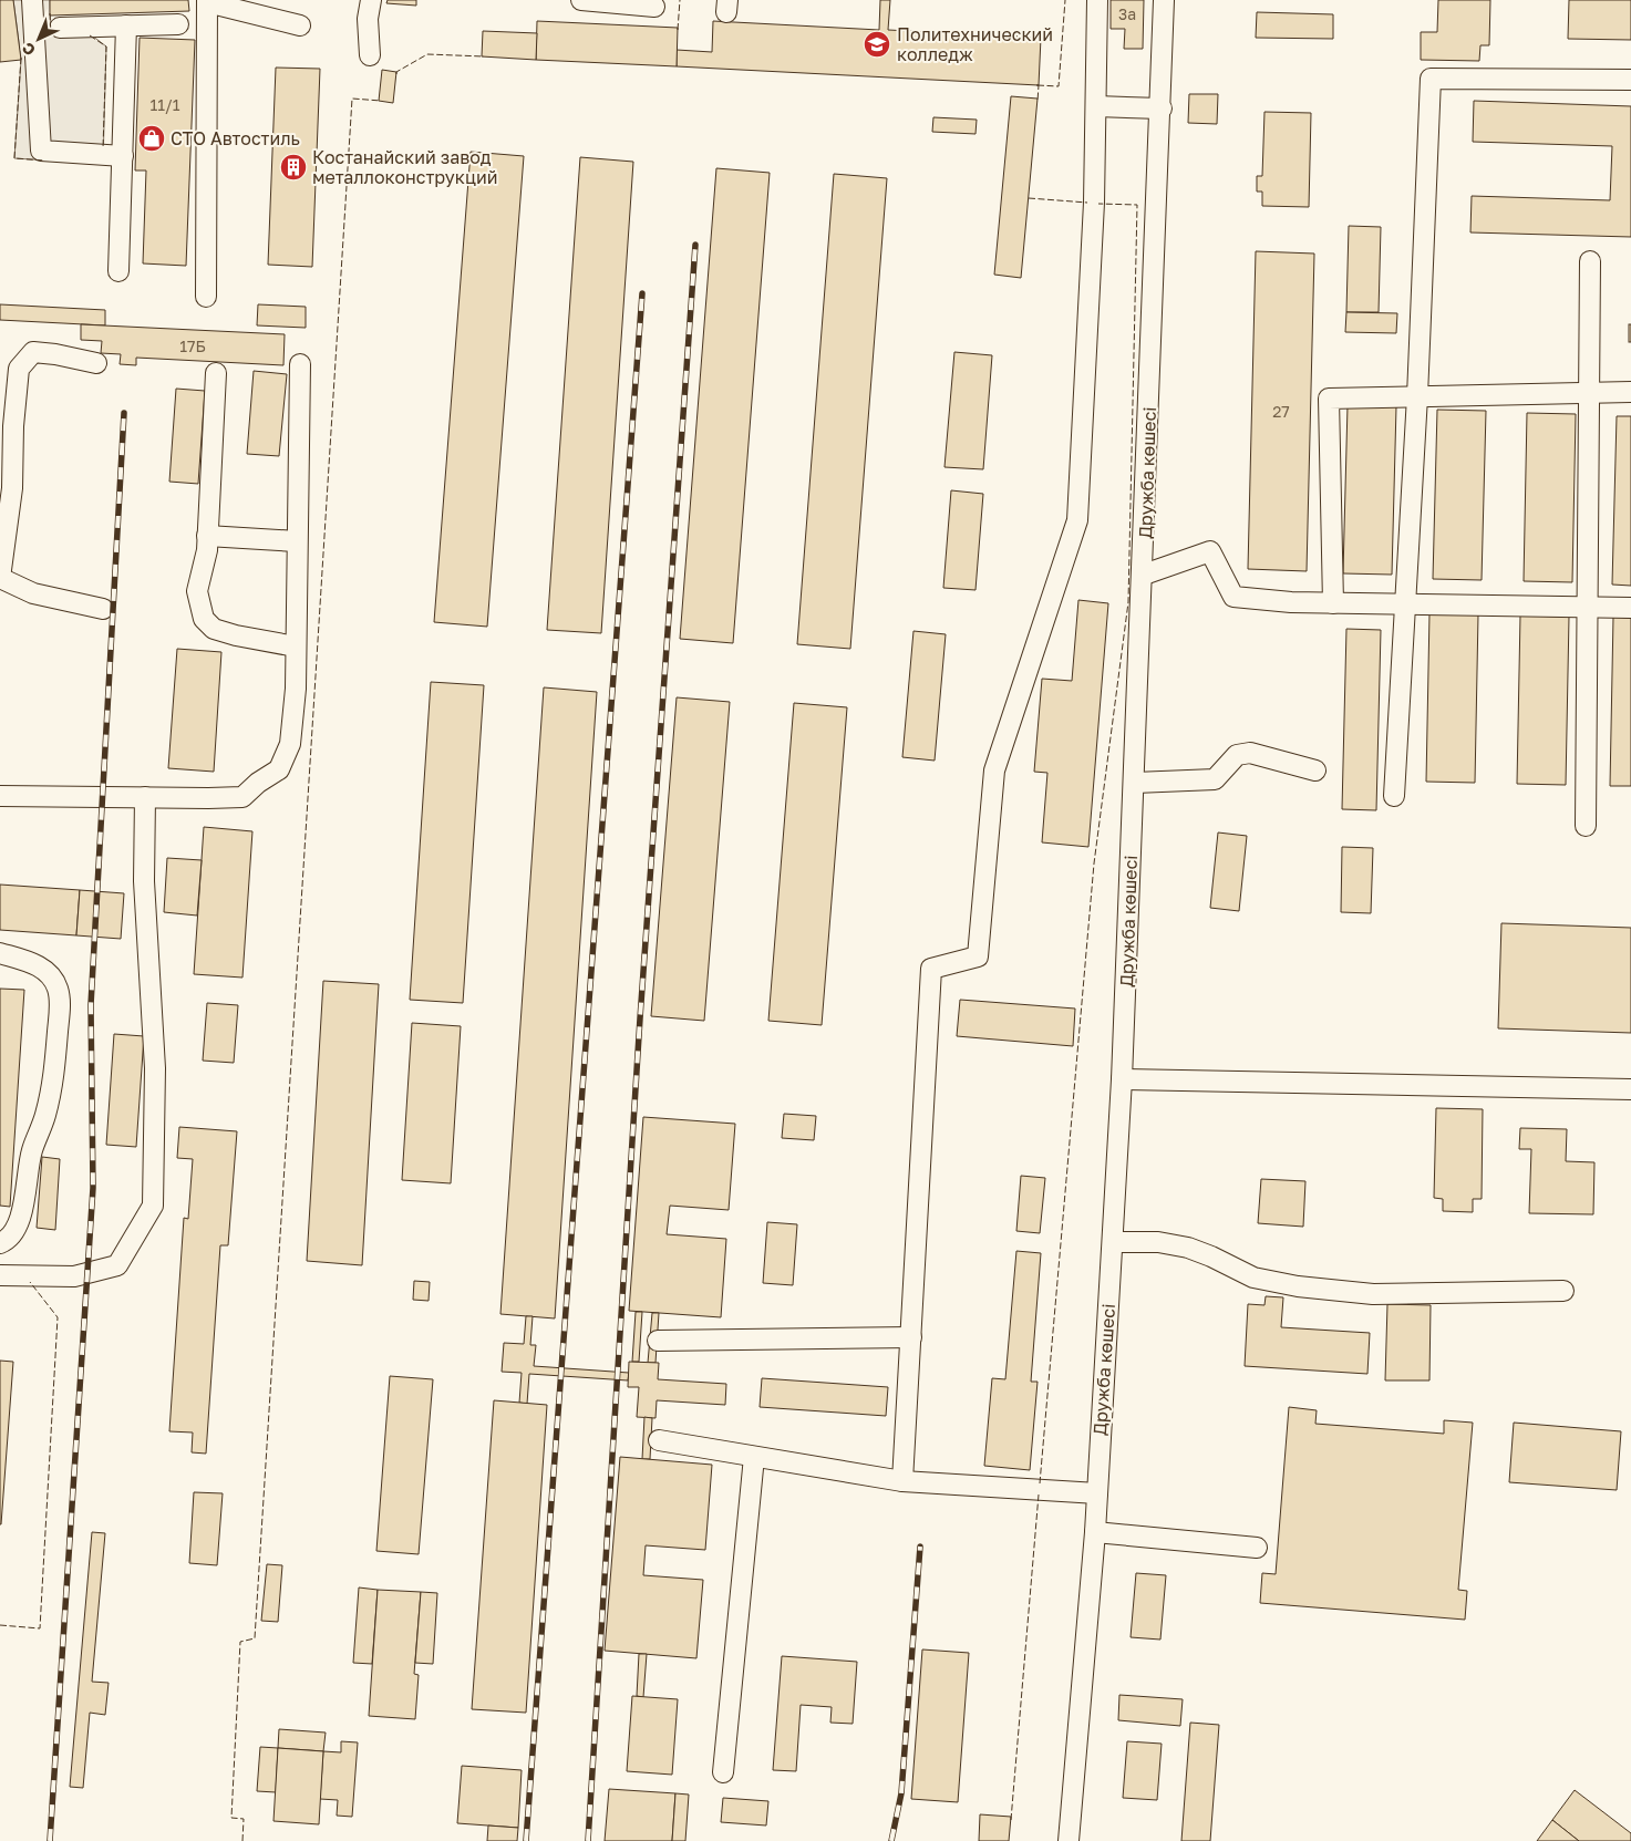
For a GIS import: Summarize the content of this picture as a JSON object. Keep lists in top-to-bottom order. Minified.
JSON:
{"streets":{"street":["Дружба көшесі"]},"places":{"school or university":["Политехнический колледж"],"shop":["СТО Автостиль"],"building":["Костанайский завод металлоконструкций"]},"house_numbers":["3а","11/1","17Б","27"],"north":"bottom left"}
